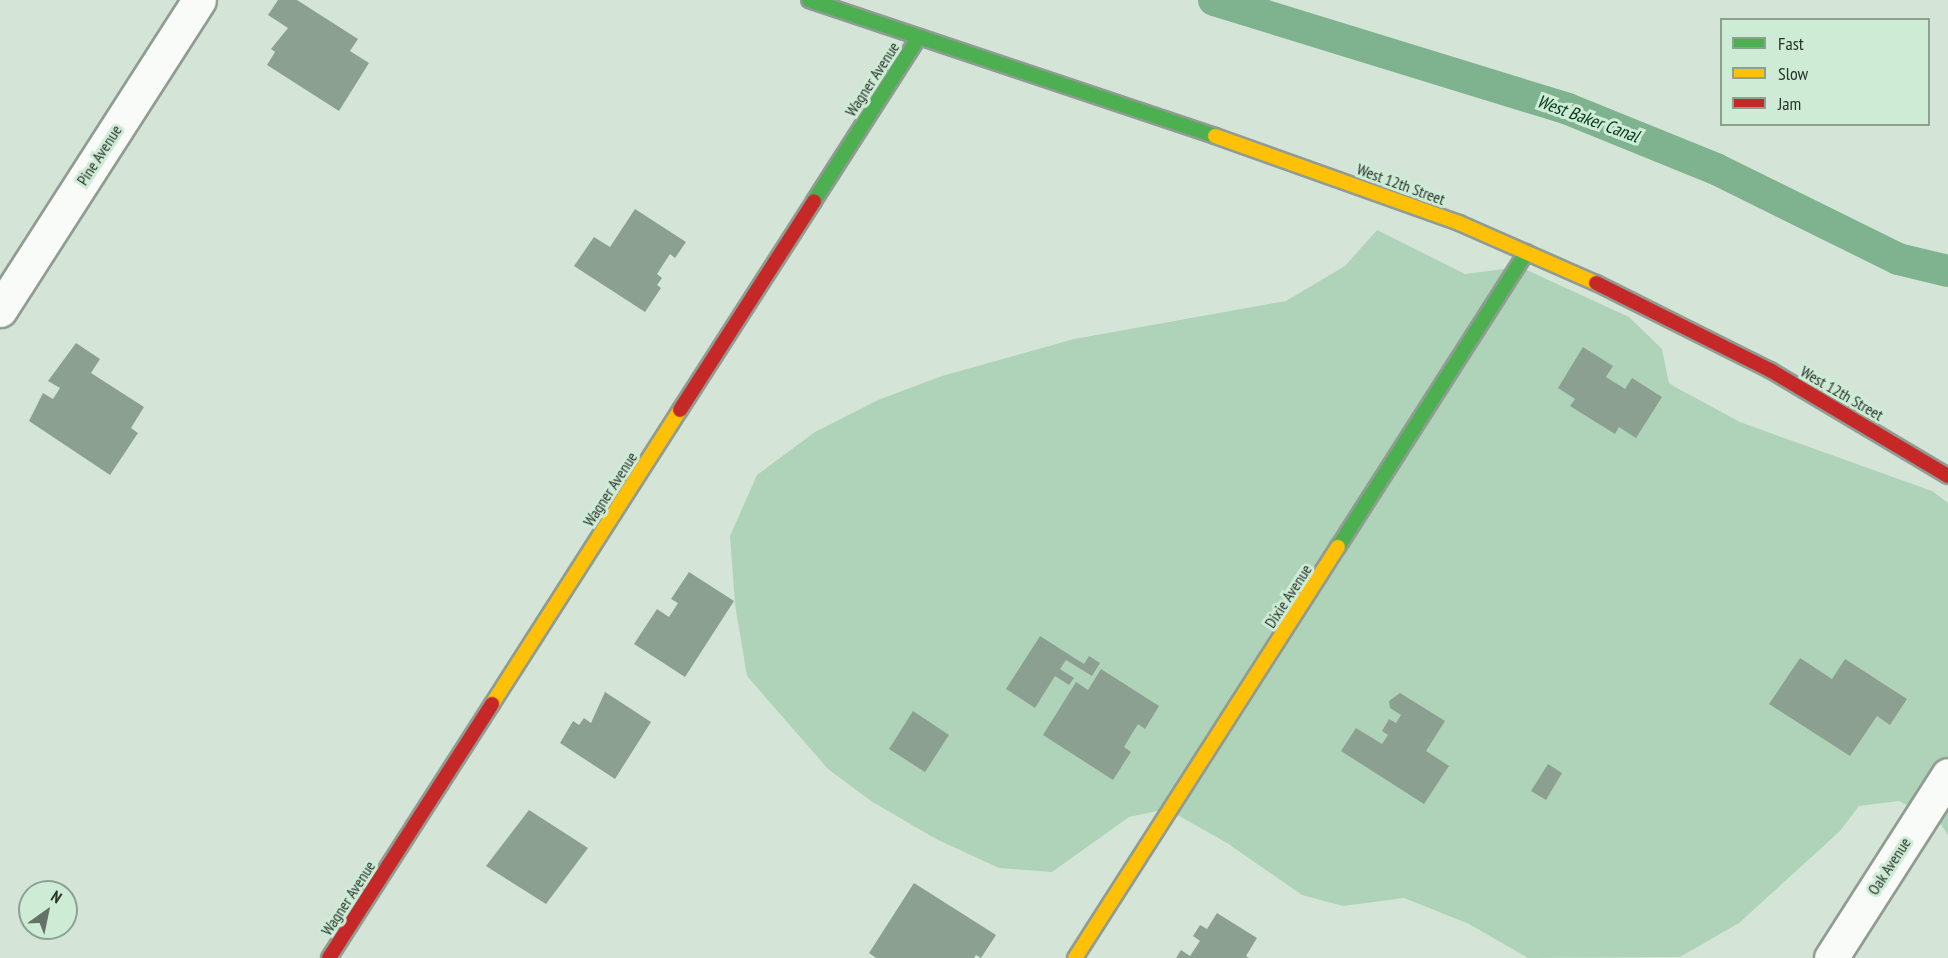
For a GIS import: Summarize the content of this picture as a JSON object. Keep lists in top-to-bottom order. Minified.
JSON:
{"streets":{"street":["Wagner Avenue","Pine Avenue","West 12th Street","Dixie Avenue","Oak Avenue"]},"crossings":[["Wagner Avenue","West 12th Street"],["West 12th Street","Dixie Avenue"]],"water":["West Baker Canal"],"legend":["Fast","Slow","Jam"],"north":"top right"}
